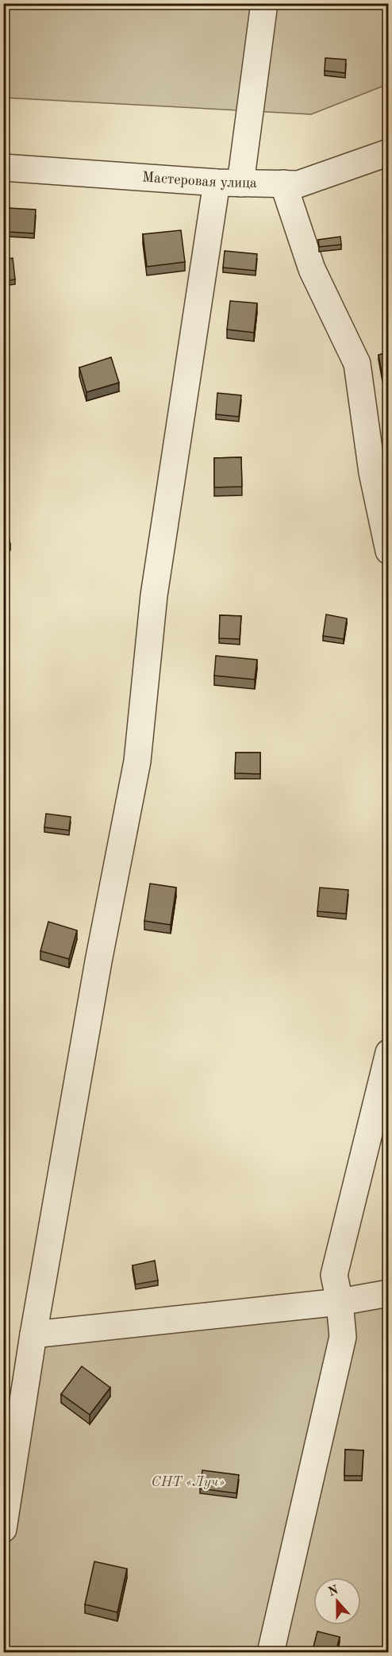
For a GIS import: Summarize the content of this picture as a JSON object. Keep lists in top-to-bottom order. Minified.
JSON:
{"streets":{"street":["Мастеровая улица"]},"parks":["СНТ «Луч»"],"north":"top"}
